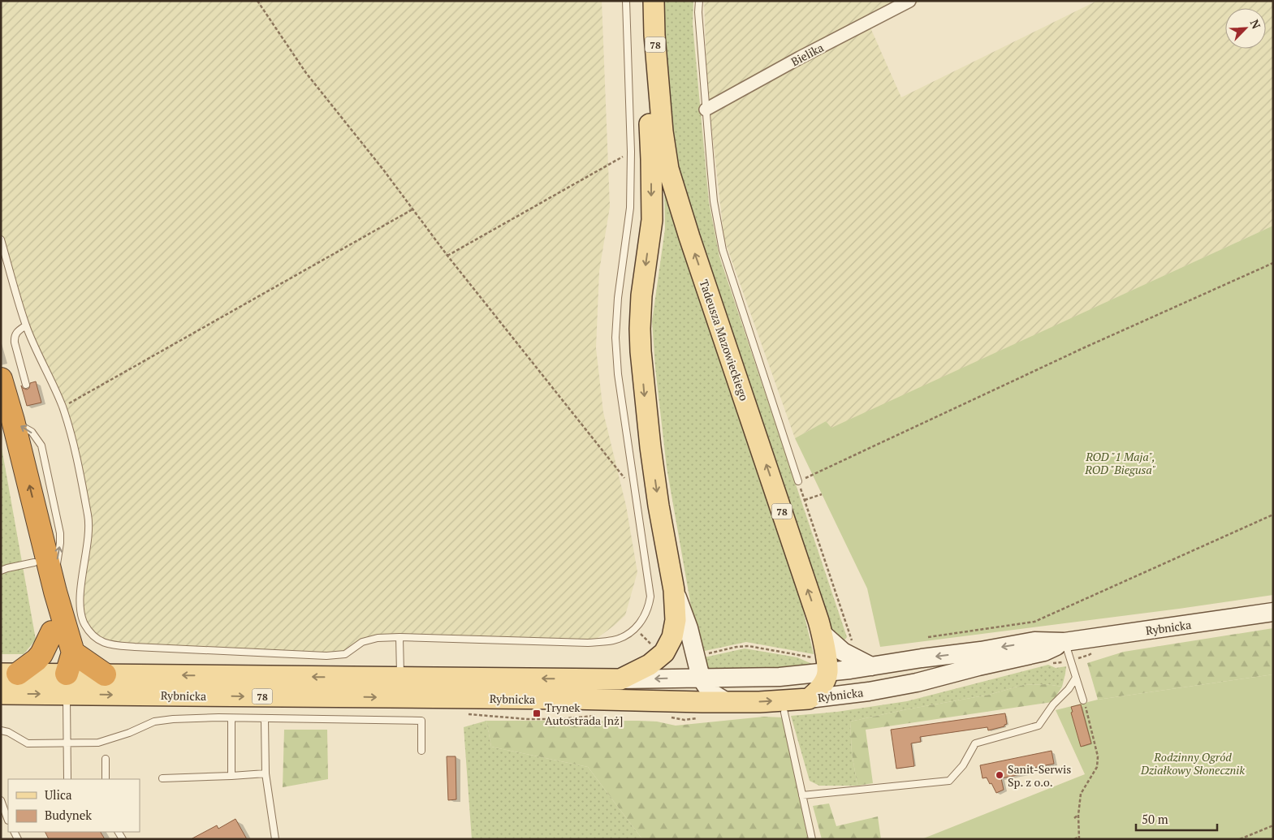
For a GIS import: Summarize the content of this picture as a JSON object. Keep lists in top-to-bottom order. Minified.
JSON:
{"streets":{"main road":["78","Tadeusza Mazowieckiego","Rybnicka"],"street":["Bielika"]},"crossings":[["78","Rybnicka"],["Tadeusza Mazowieckiego","Rybnicka"]],"parks":["ROD \"1 Maja\", ROD \"Biegusa\"","Rodzinny Ogród Działkowy Słonecznik"],"places":{"transit":["Trynek Autostrada [nż]"],"other":["Sanit-Serwis Sp. z o.o."]},"legend":["Ulica","Budynek"],"scale_bar":"50 m","north":"top right"}
